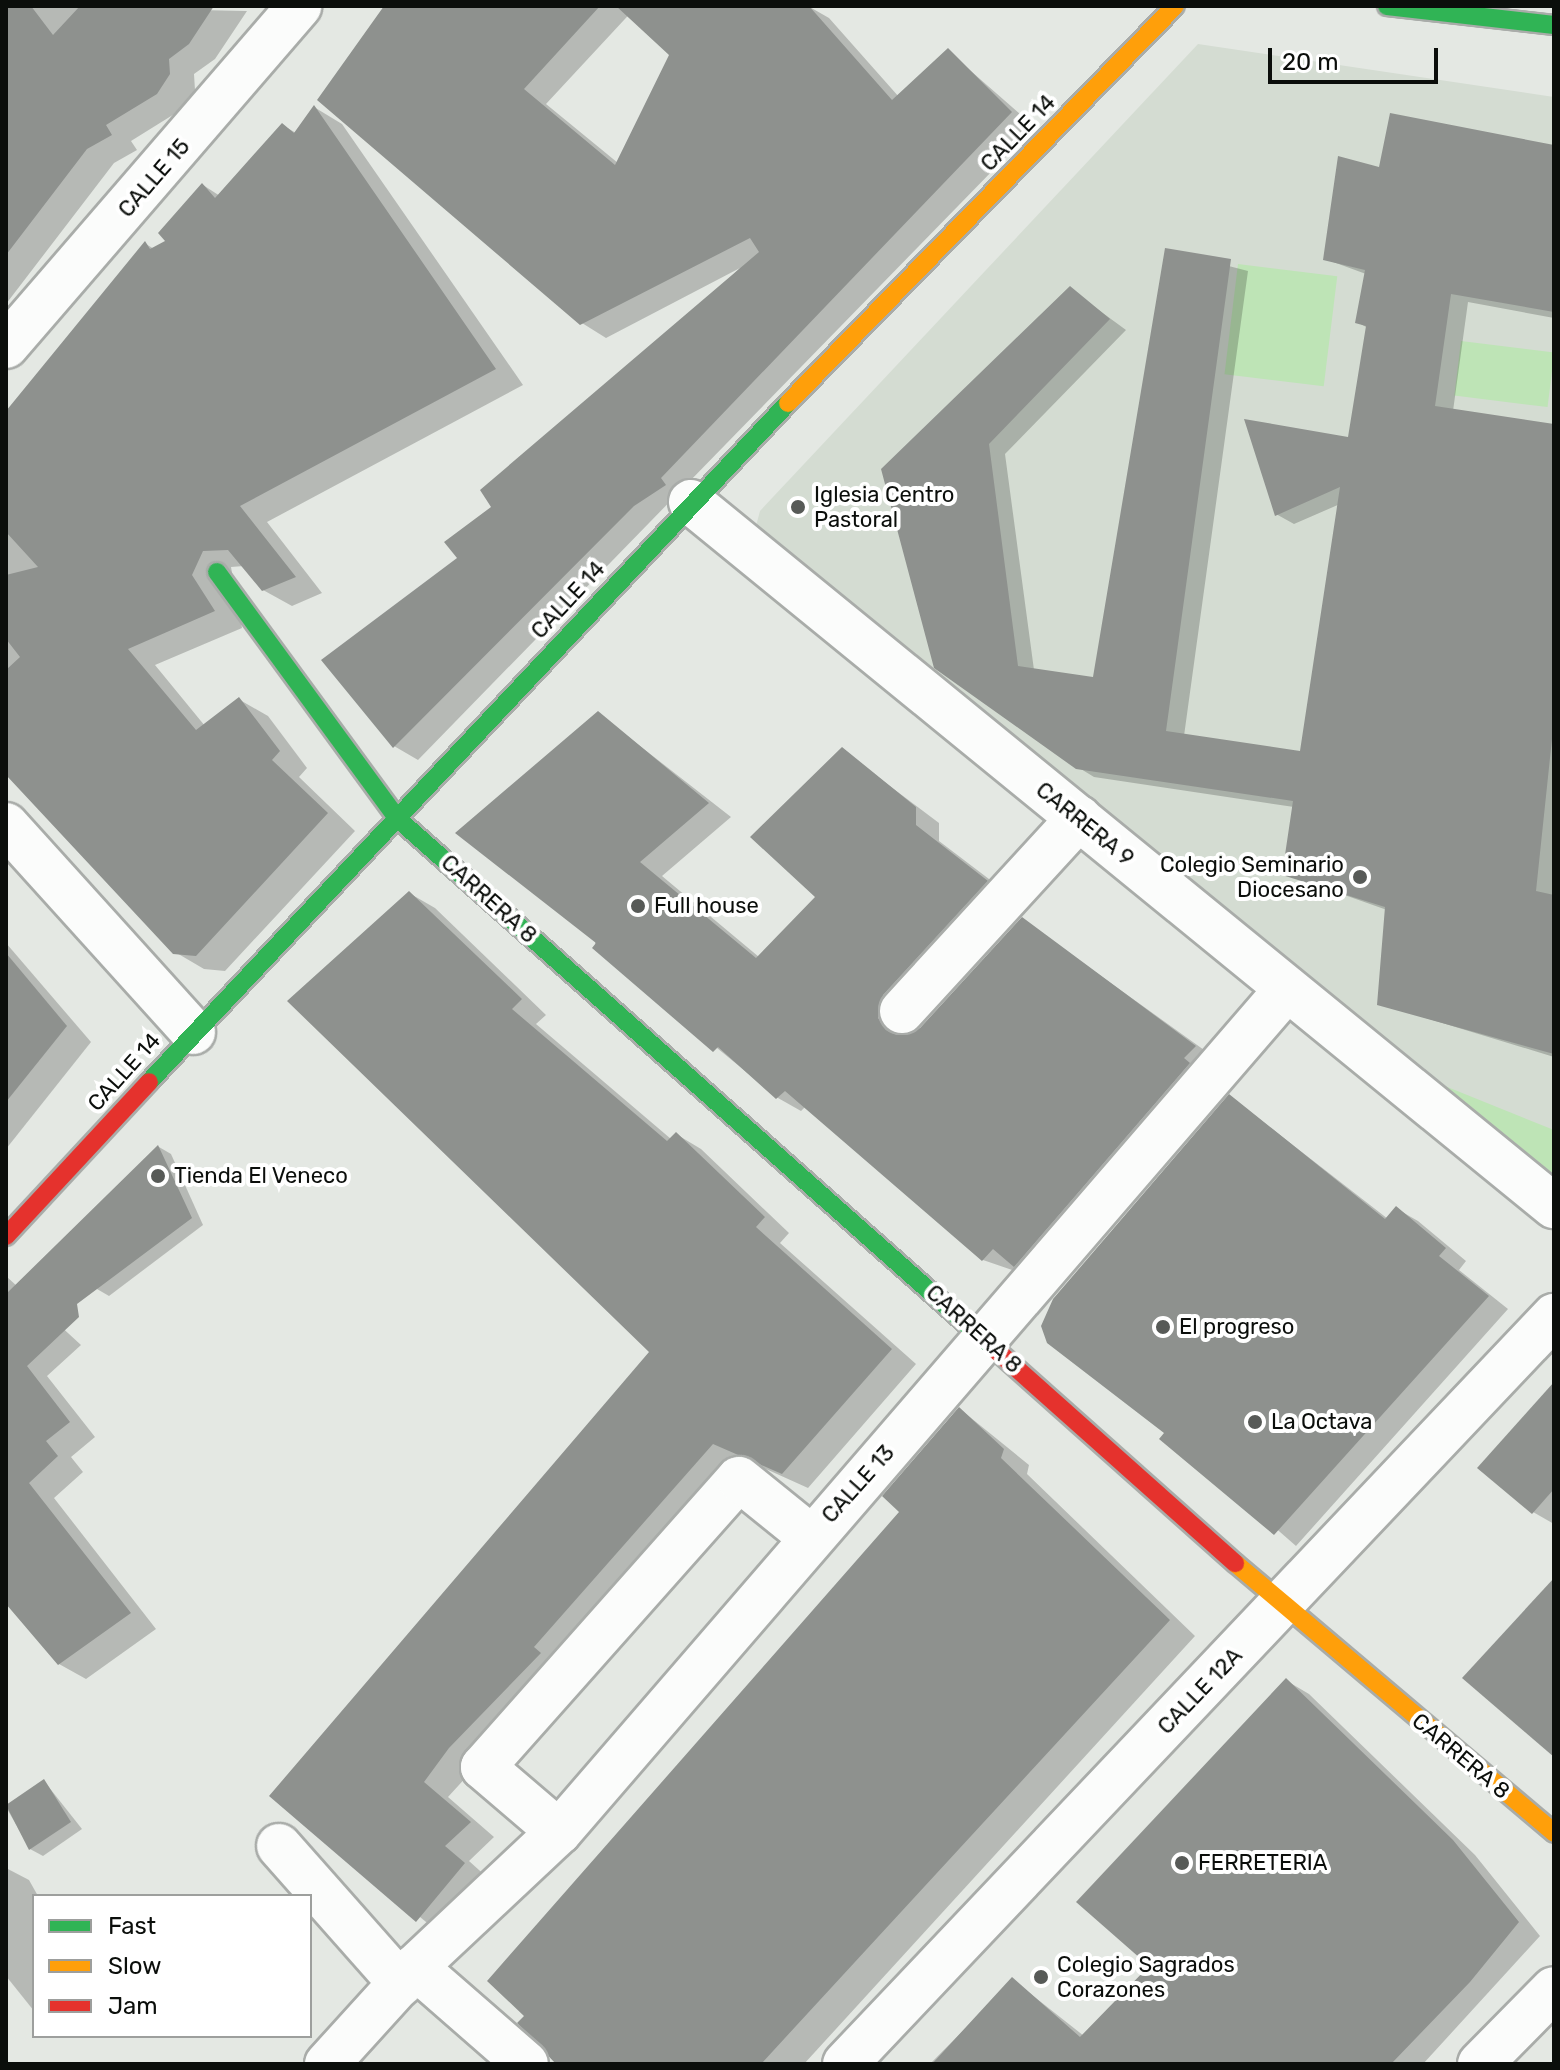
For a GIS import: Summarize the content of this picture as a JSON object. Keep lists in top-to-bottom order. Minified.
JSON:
{"streets":{"street":["CALLE 14","CALLE 15","CARRERA 9","CARRERA 8","CALLE 13","CALLE 12A"]},"crossings":[["CALLE 14","CARRERA 9"],["CALLE 14","CARRERA 8"],["CARRERA 9","CALLE 13"],["CARRERA 8","CALLE 13"],["CARRERA 8","CALLE 12A"]],"places":["Iglesia Centro Pastoral","Colegio Seminario Diocesano","Full house","Tienda El Veneco","El progreso","La Octava","FERRETERIA","Colegio Sagrados Corazones"],"legend":["Fast","Slow","Jam"],"scale_bar":"20 m"}
